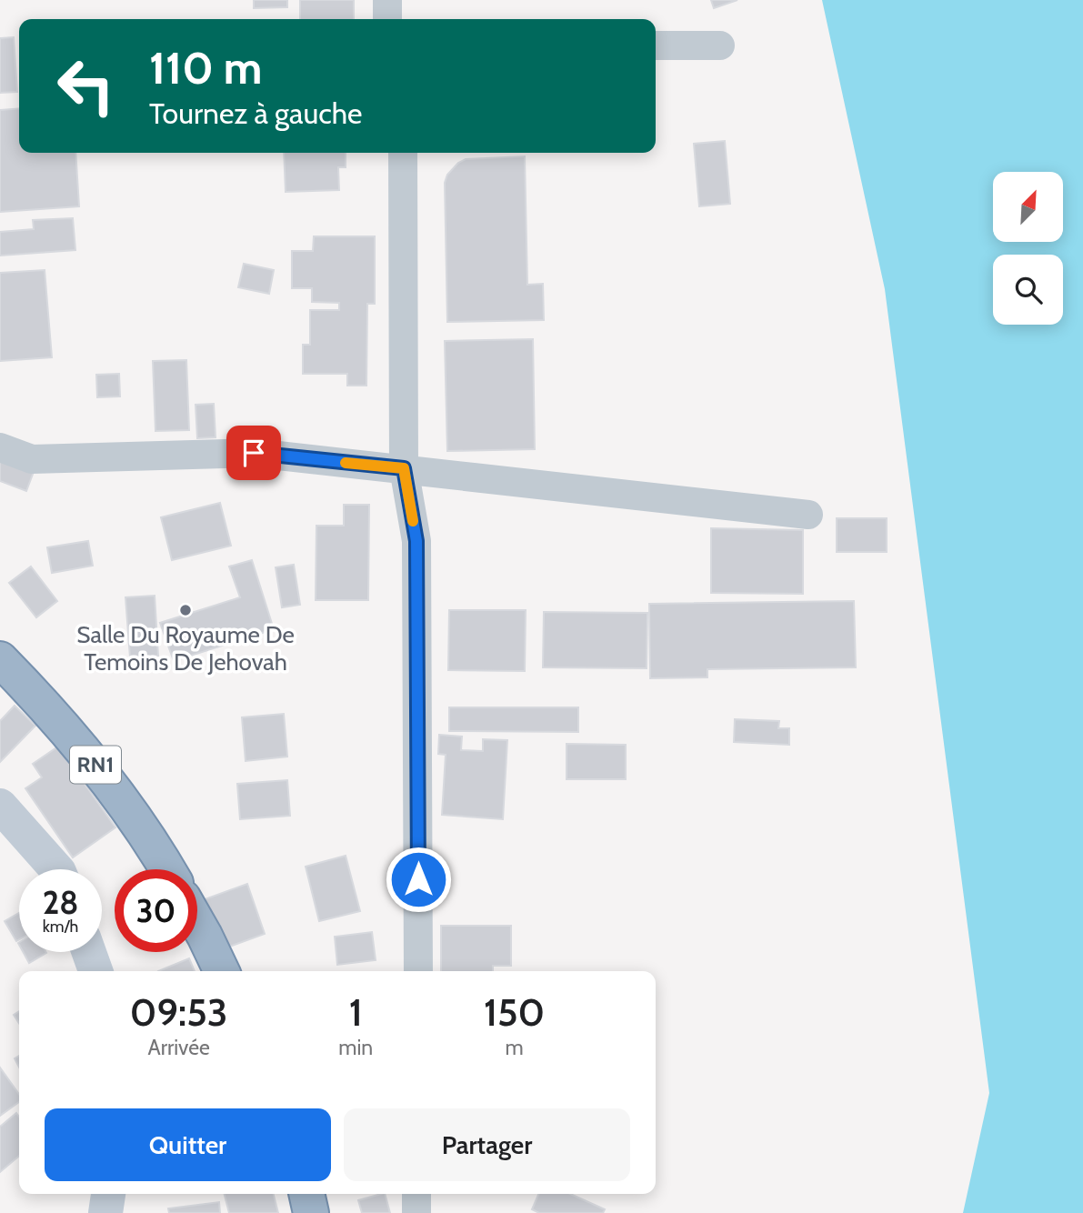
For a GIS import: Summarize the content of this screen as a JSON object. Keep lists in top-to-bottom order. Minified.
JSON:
{"streets":{"highway":["RN1"]},"places":["Salle Du Royaume De Temoins De Jehovah"],"north":"top right","page":{"turn":["110 m","Tournez à gauche"],"speed":"28 km/h","limit":"30","eta":["09:53","Arrivée","1","min","150","m"],"buttons":["Quitter","Partager"]}}
